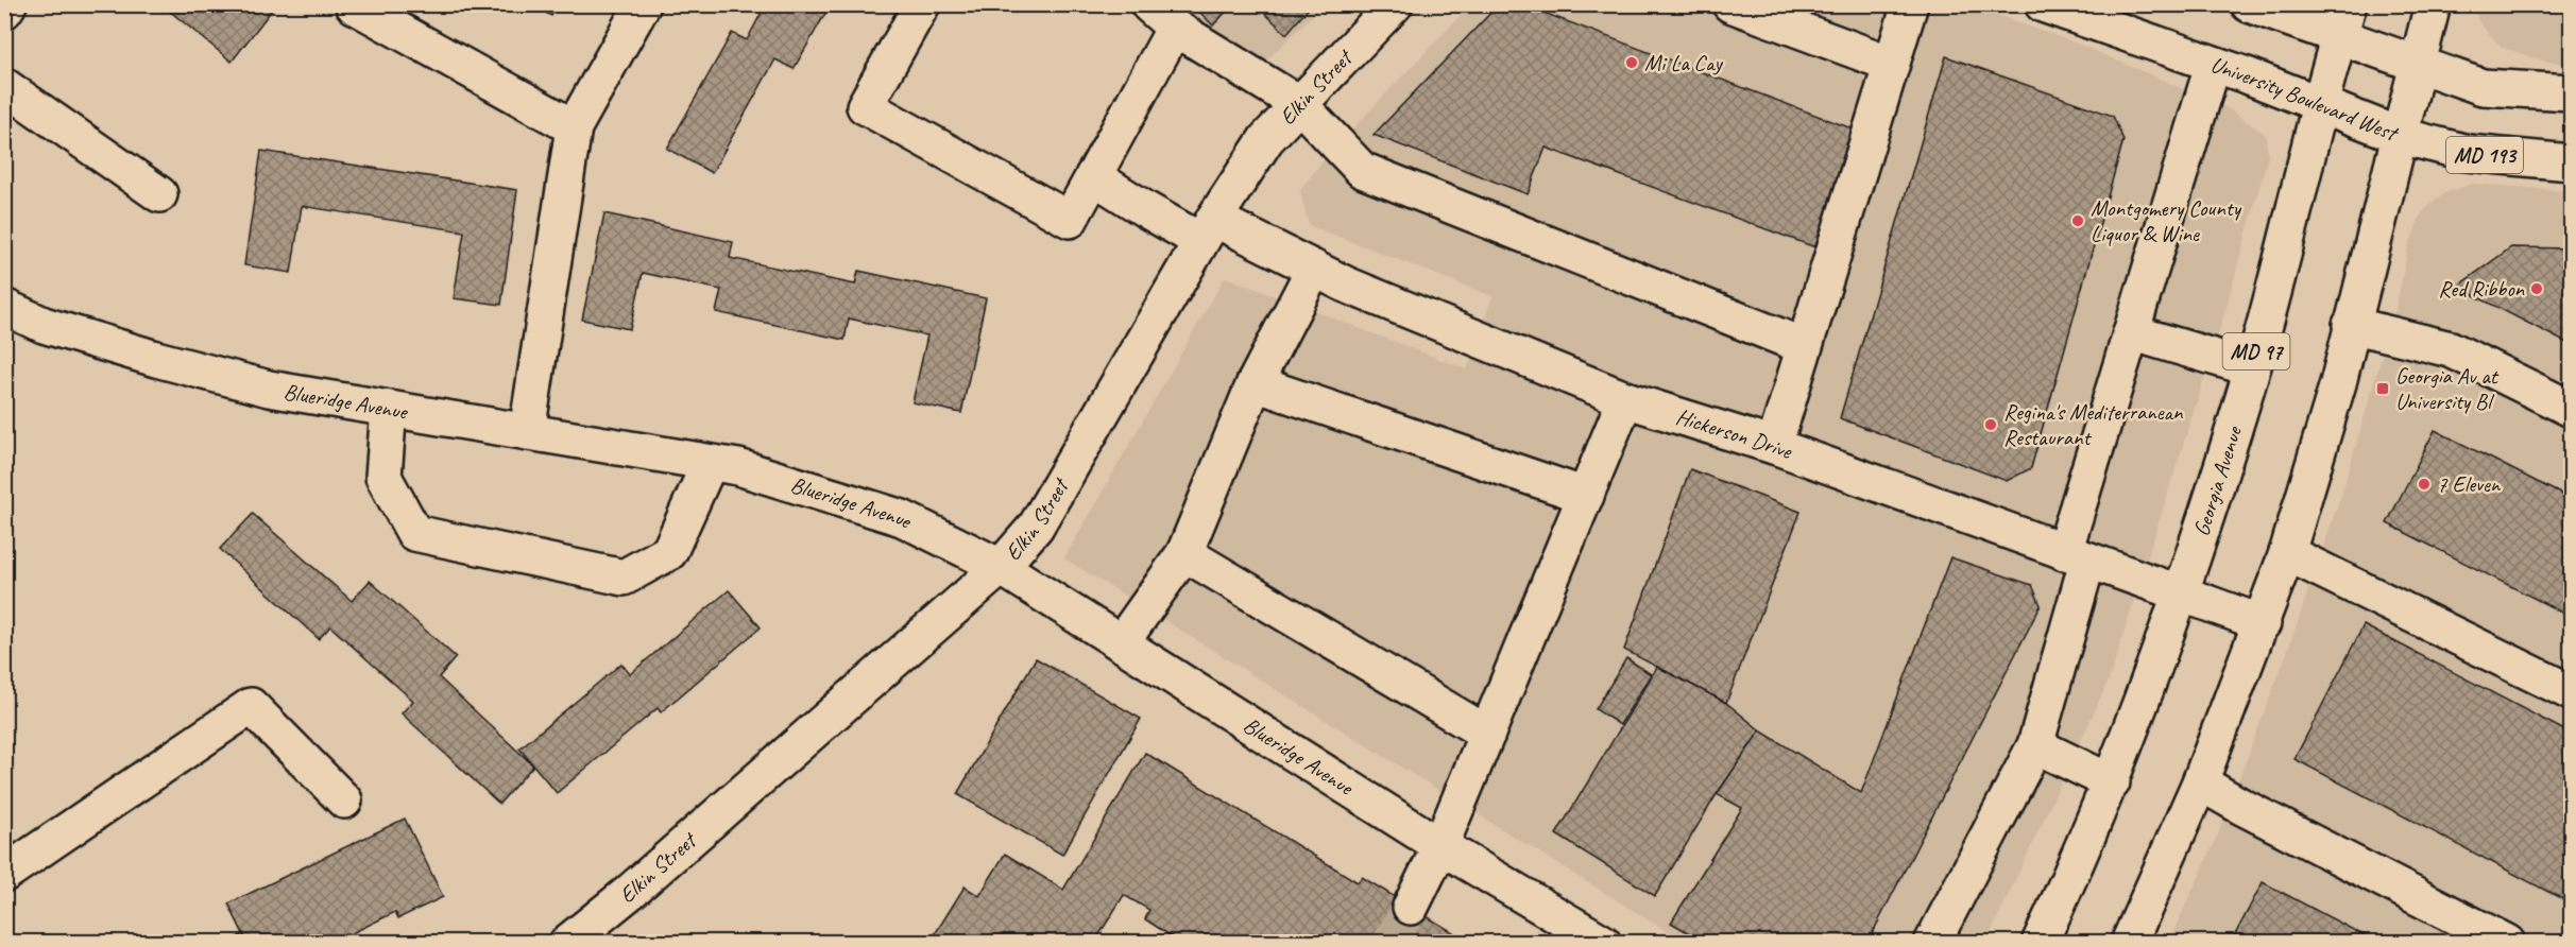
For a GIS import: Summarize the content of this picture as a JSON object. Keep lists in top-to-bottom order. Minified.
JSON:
{"streets":{"street":["Elkin Street","University Boulevard West","MD 193","MD 97","Blueridge Avenue","Hickerson Drive","Georgia Avenue"]},"crossings":[["Elkin Street","Blueridge Avenue"],["Elkin Street","Hickerson Drive"],["University Boulevard West","Georgia Avenue"],["Hickerson Drive","Georgia Avenue"]],"places":{"other":["Mi La Cay","Montgomery County Liquor & Wine","Red Ribbon","Regina's Mediterranean Restaurant","7 Eleven"],"transit":["Georgia Av at University Bl"]}}
